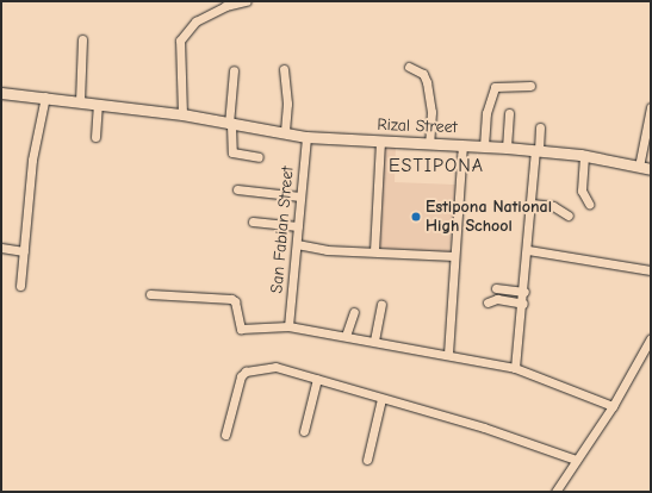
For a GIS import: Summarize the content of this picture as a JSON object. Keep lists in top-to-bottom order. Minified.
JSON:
{"streets":{"main road":["Rizal Street"],"street":["San Fabian Street"]},"crossings":[["Rizal Street","San Fabian Street"]],"districts":["ESTIPONA"],"places":["Estipona National High School"]}
